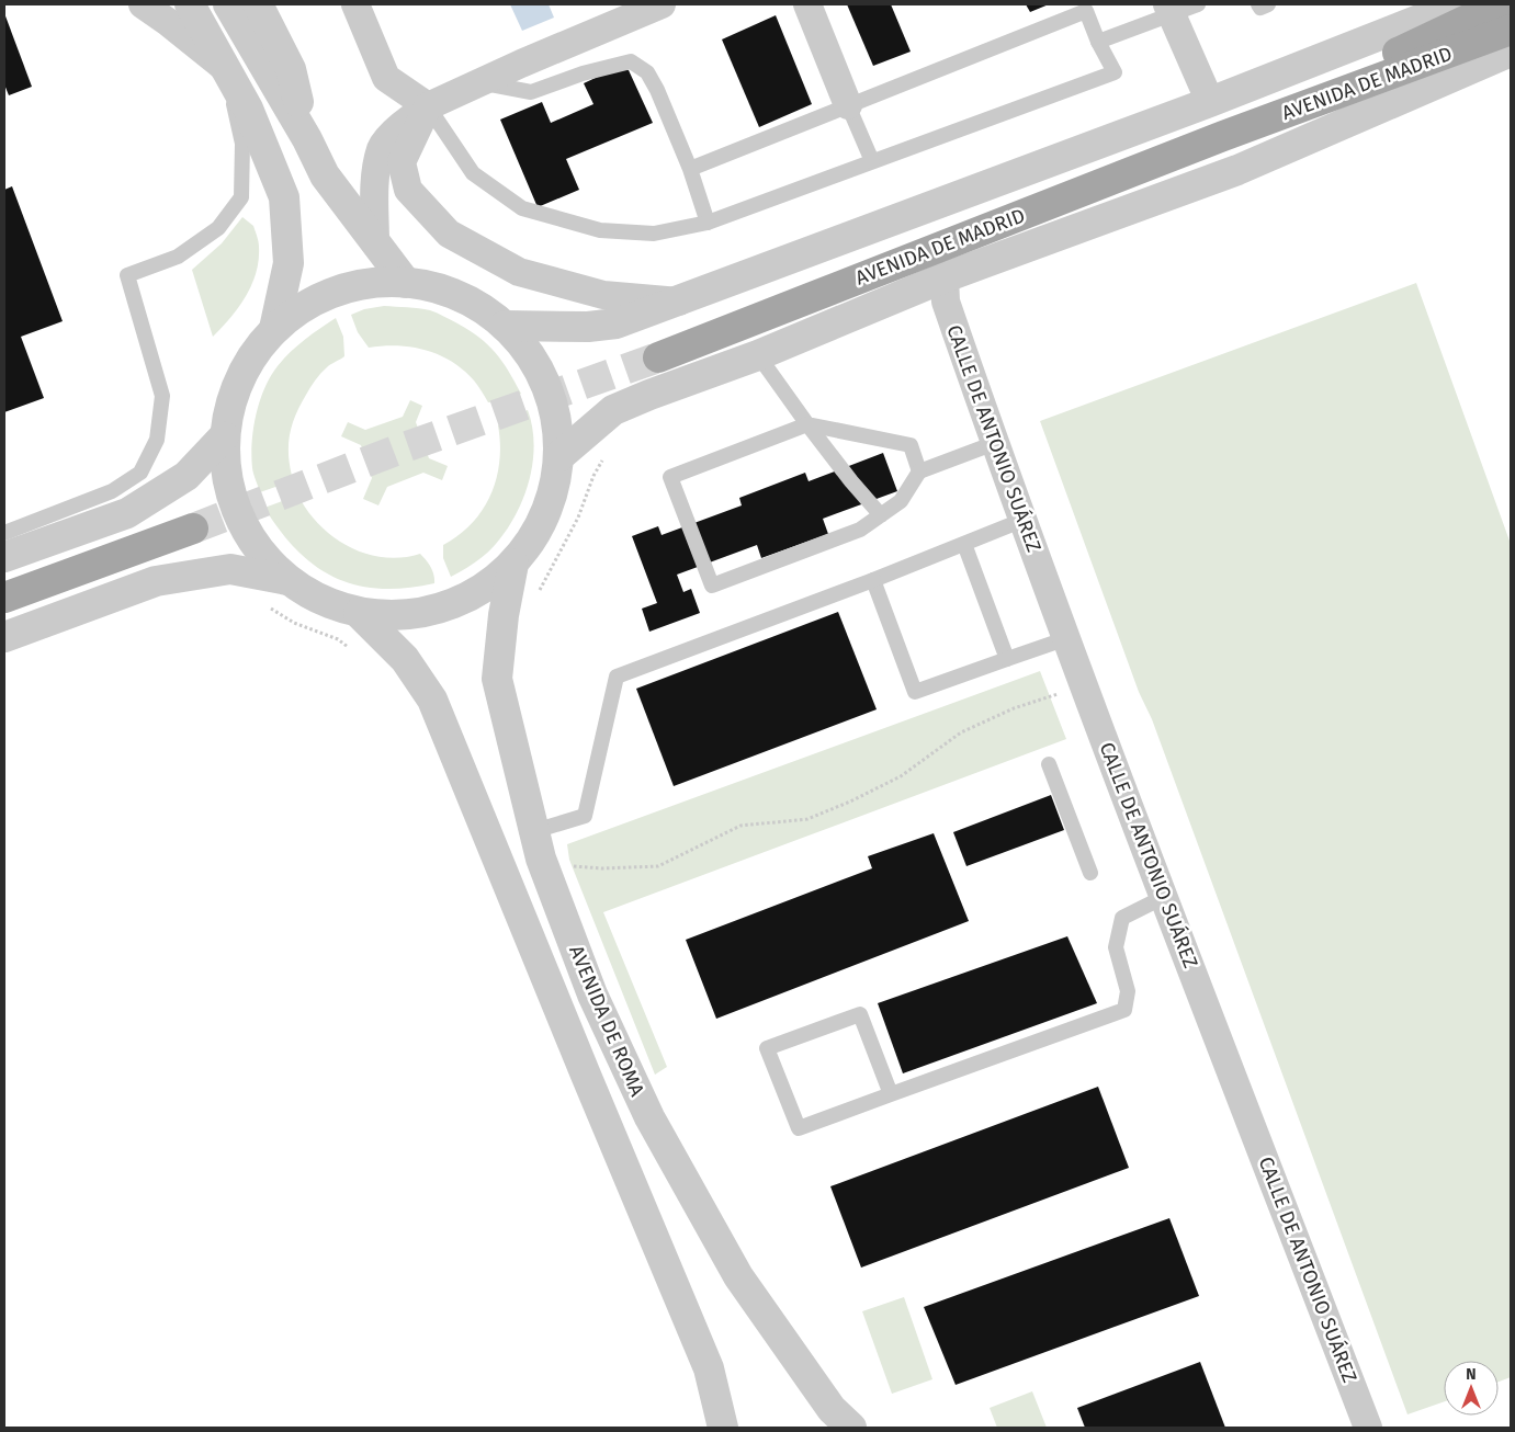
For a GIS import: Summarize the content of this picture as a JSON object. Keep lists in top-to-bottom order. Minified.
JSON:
{"streets":{"main road":["AVENIDA DE MADRID"],"street":["CALLE DE ANTONIO SUÁREZ","AVENIDA DE ROMA"]},"north":"top"}
